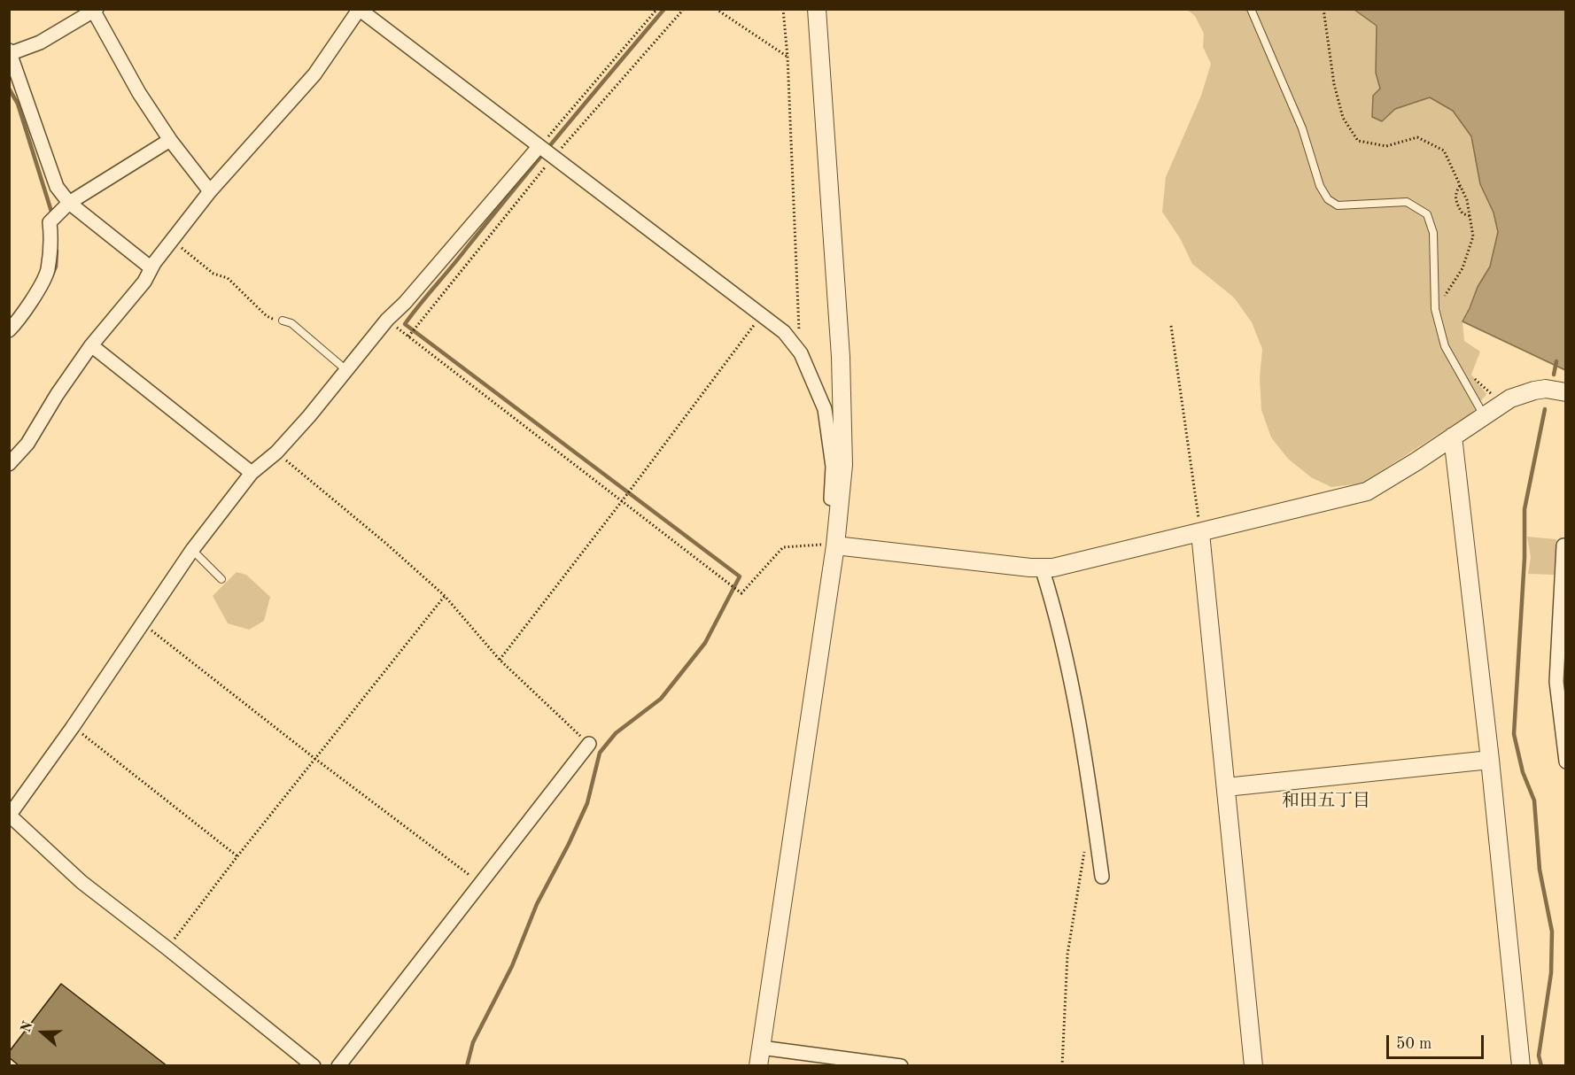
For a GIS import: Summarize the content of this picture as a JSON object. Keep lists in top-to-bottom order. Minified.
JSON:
{"districts":["和田五丁目"],"scale_bar":"50 m","north":"left"}
